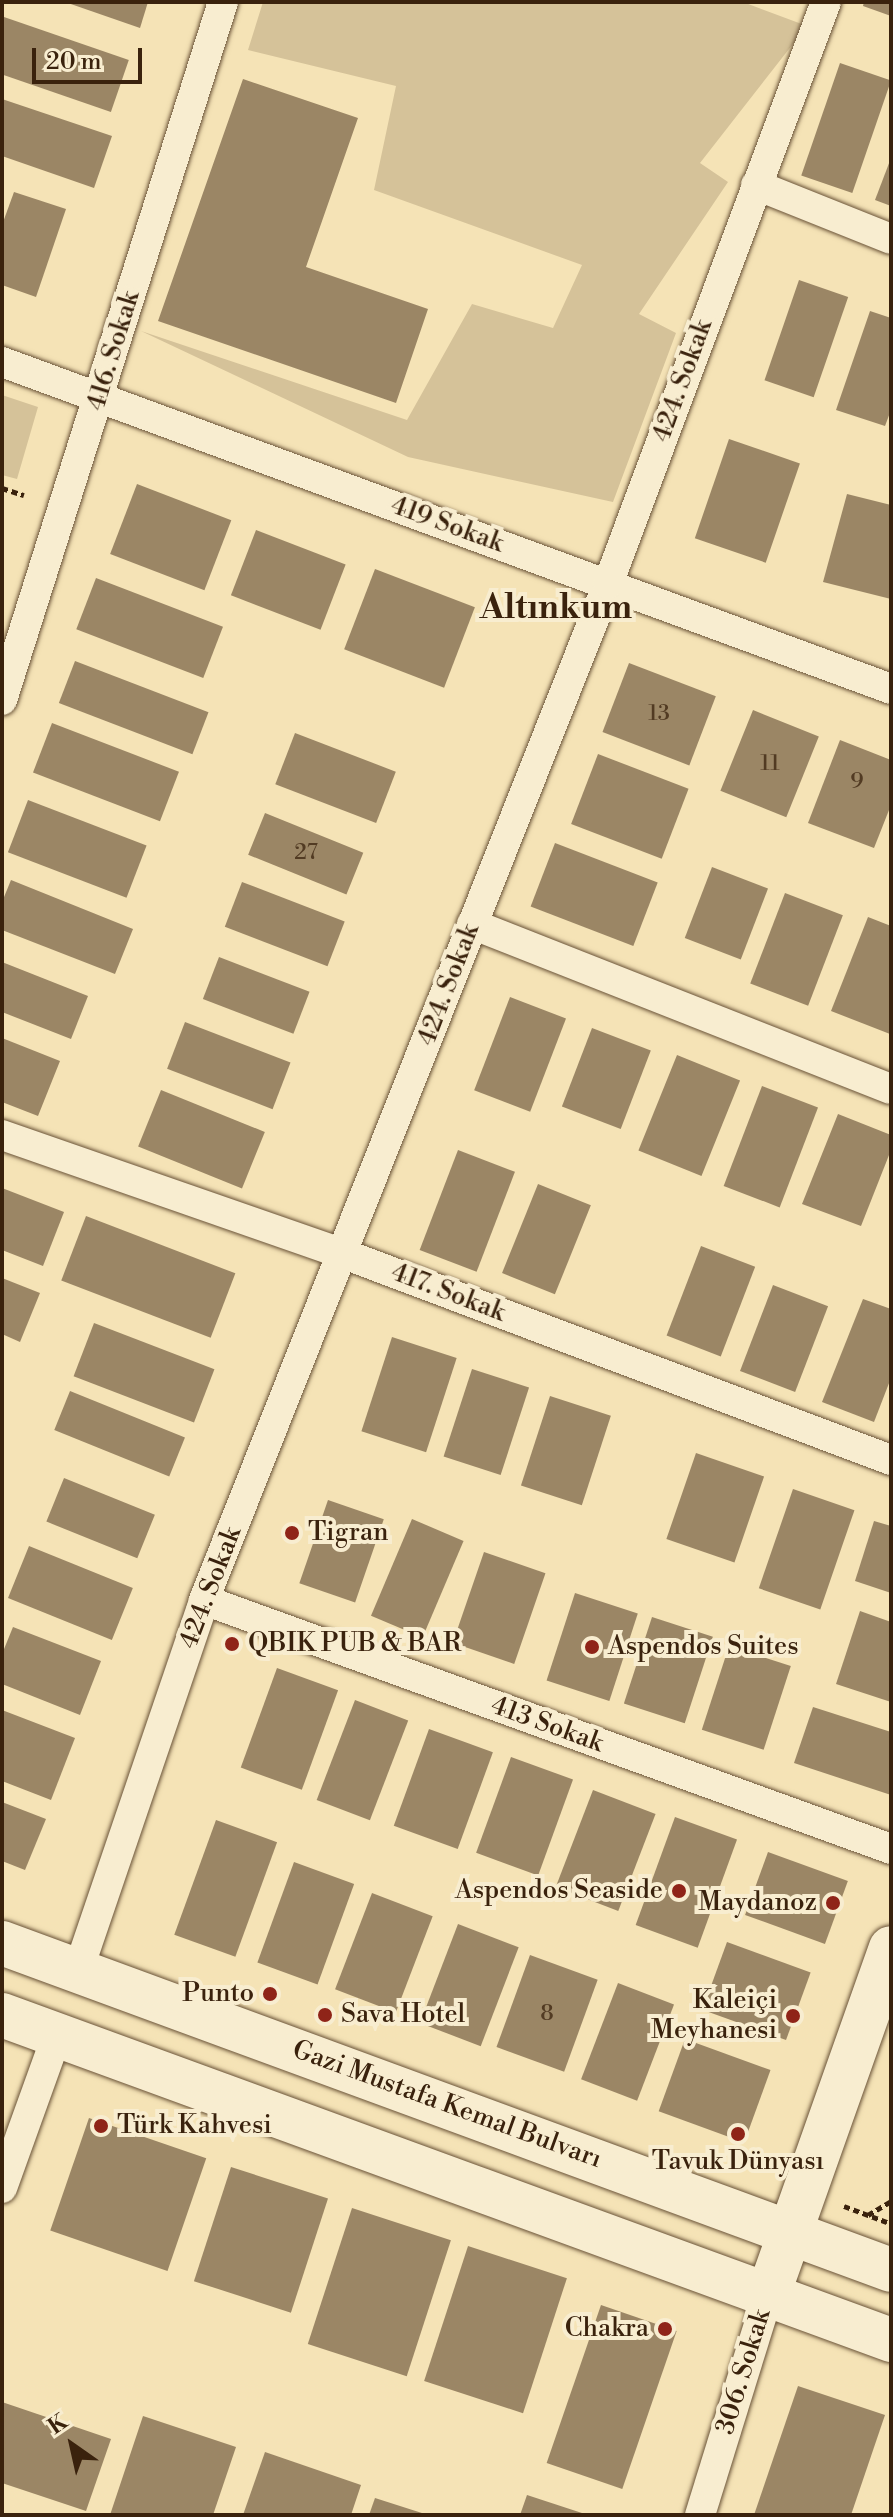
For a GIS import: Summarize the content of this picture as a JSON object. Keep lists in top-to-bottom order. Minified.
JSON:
{"streets":{"main road":["Gazi Mustafa Kemal Bulvarı","306. Sokak"],"street":["416. Sokak","424. Sokak","419 Sokak","417. Sokak","413 Sokak"]},"crossings":[["416. Sokak","419 Sokak"],["424. Sokak","419 Sokak"],["424. Sokak","417. Sokak"],["424. Sokak","413 Sokak"],["424. Sokak","Gazi Mustafa Kemal Bulvarı"],["Gazi Mustafa Kemal Bulvarı","306. Sokak"]],"districts":["Altınkum"],"places":["Tigran","QBIK PUB & BAR","Aspendos Suites","Aspendos Seaside","Maydanoz","Punto","Sava Hotel","Kaleiçi Meyhanesi","Türk Kahvesi","Tavuk Dünyası","Chakra"],"house_numbers":["13","11","9","27","8"],"scale_bar":"20 m","north":"top left"}
